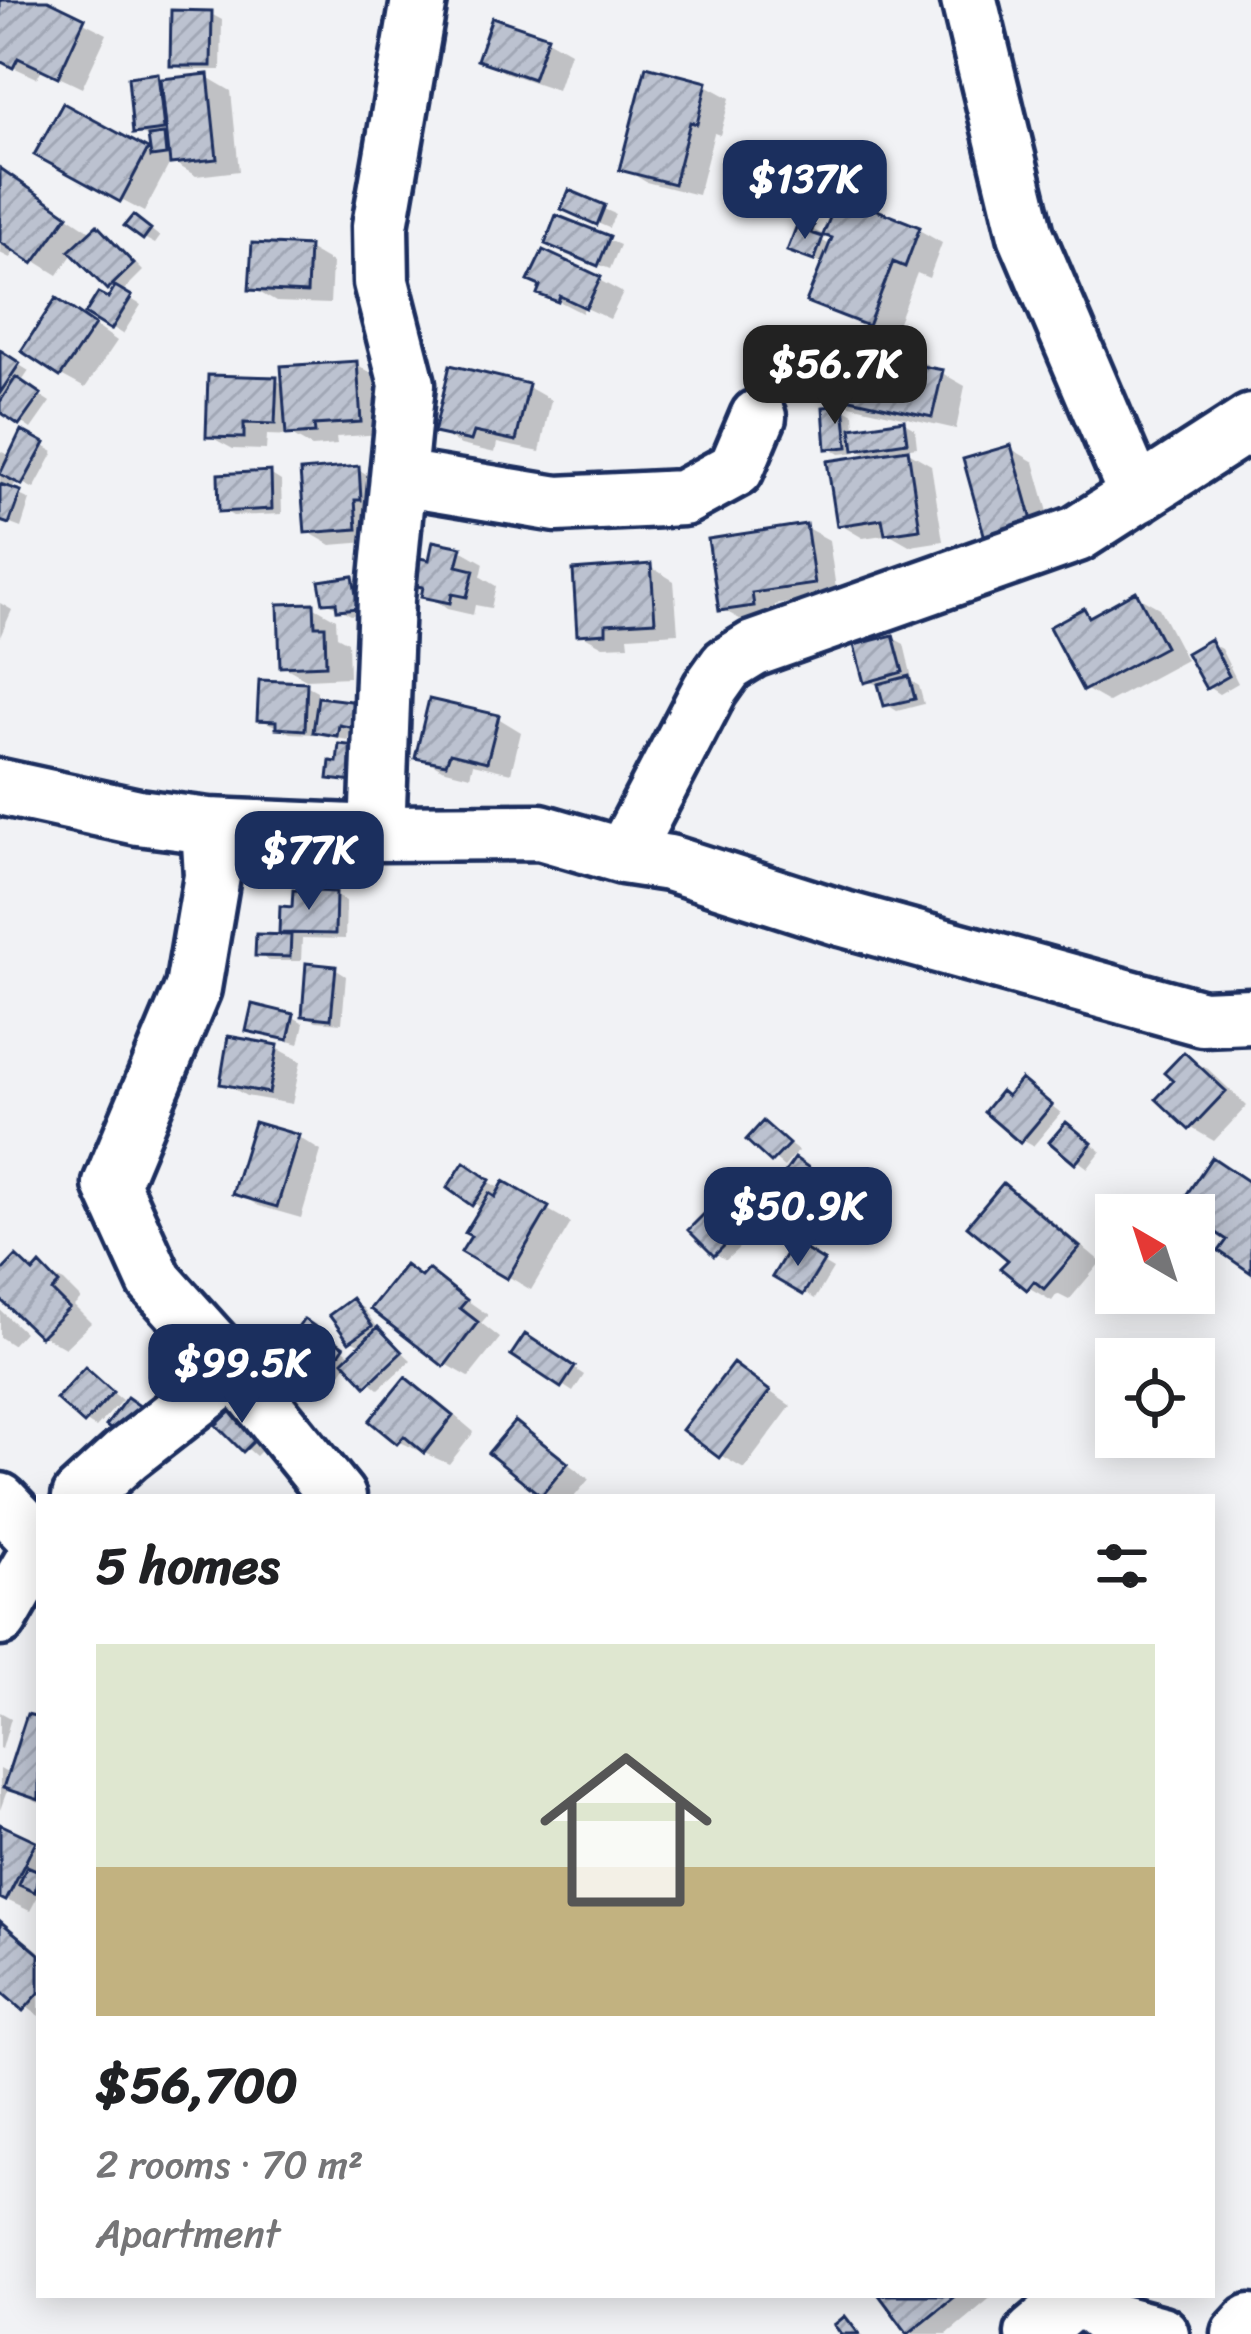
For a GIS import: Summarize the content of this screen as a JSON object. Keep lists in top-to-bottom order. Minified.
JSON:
{"north":"top left","page":{"price":["$137K","$56.7K","$77K","$50.9K","$99.5K"],"heading":"5 homes","list":[{"name":"$56,700","note":"2 rooms · 70 m² · Apartment"}]}}
